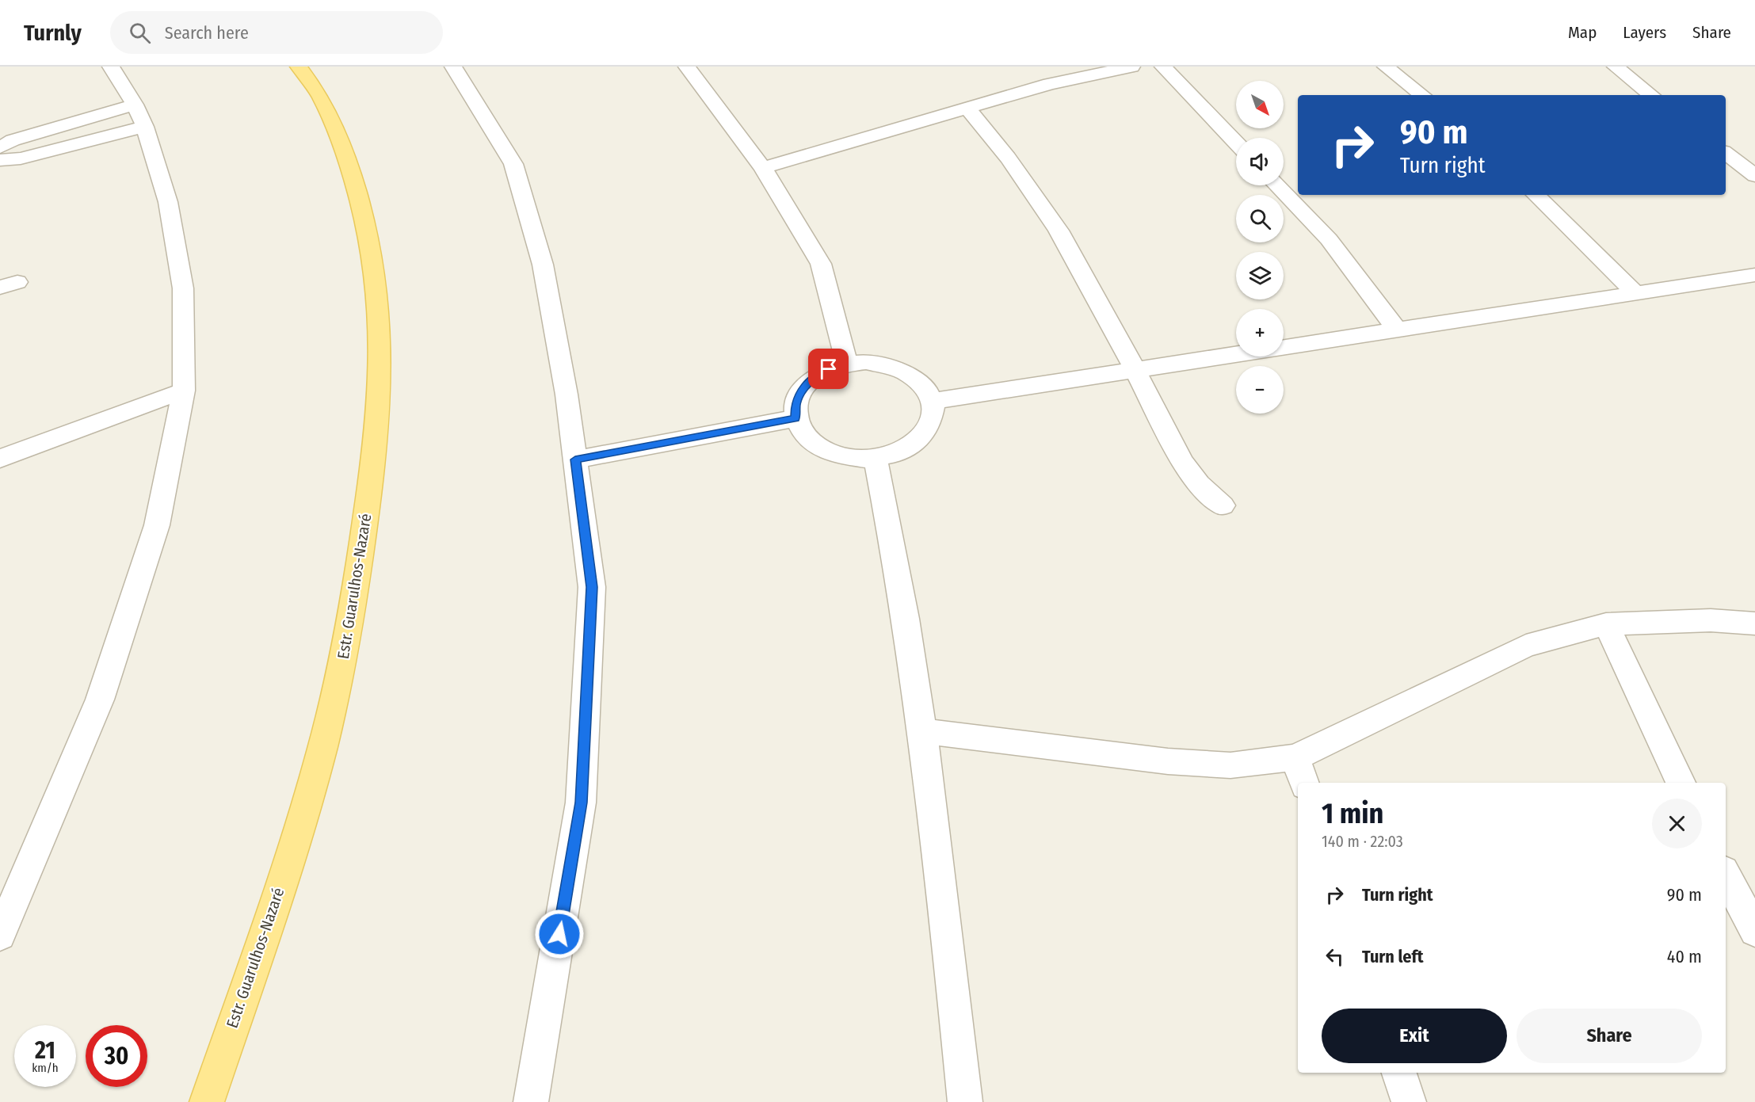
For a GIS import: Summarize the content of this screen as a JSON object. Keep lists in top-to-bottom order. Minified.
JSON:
{"streets":{"main road":["Estr. Guarulhos-Nazaré"]},"north":"bottom right","page":{"header":"Turnly","search":"Search here","nav":["Map","Layers","Share"],"map_buttons":["+","−"],"turn":["90 m","Turn right"],"heading":["1 min","140 m · 22:03"],"list":[{"name":"Turn right","value":"90 m"},{"name":"Turn left","value":"40 m"}],"buttons":["Exit","Share"],"speed":"21 km/h","limit":"30"}}
